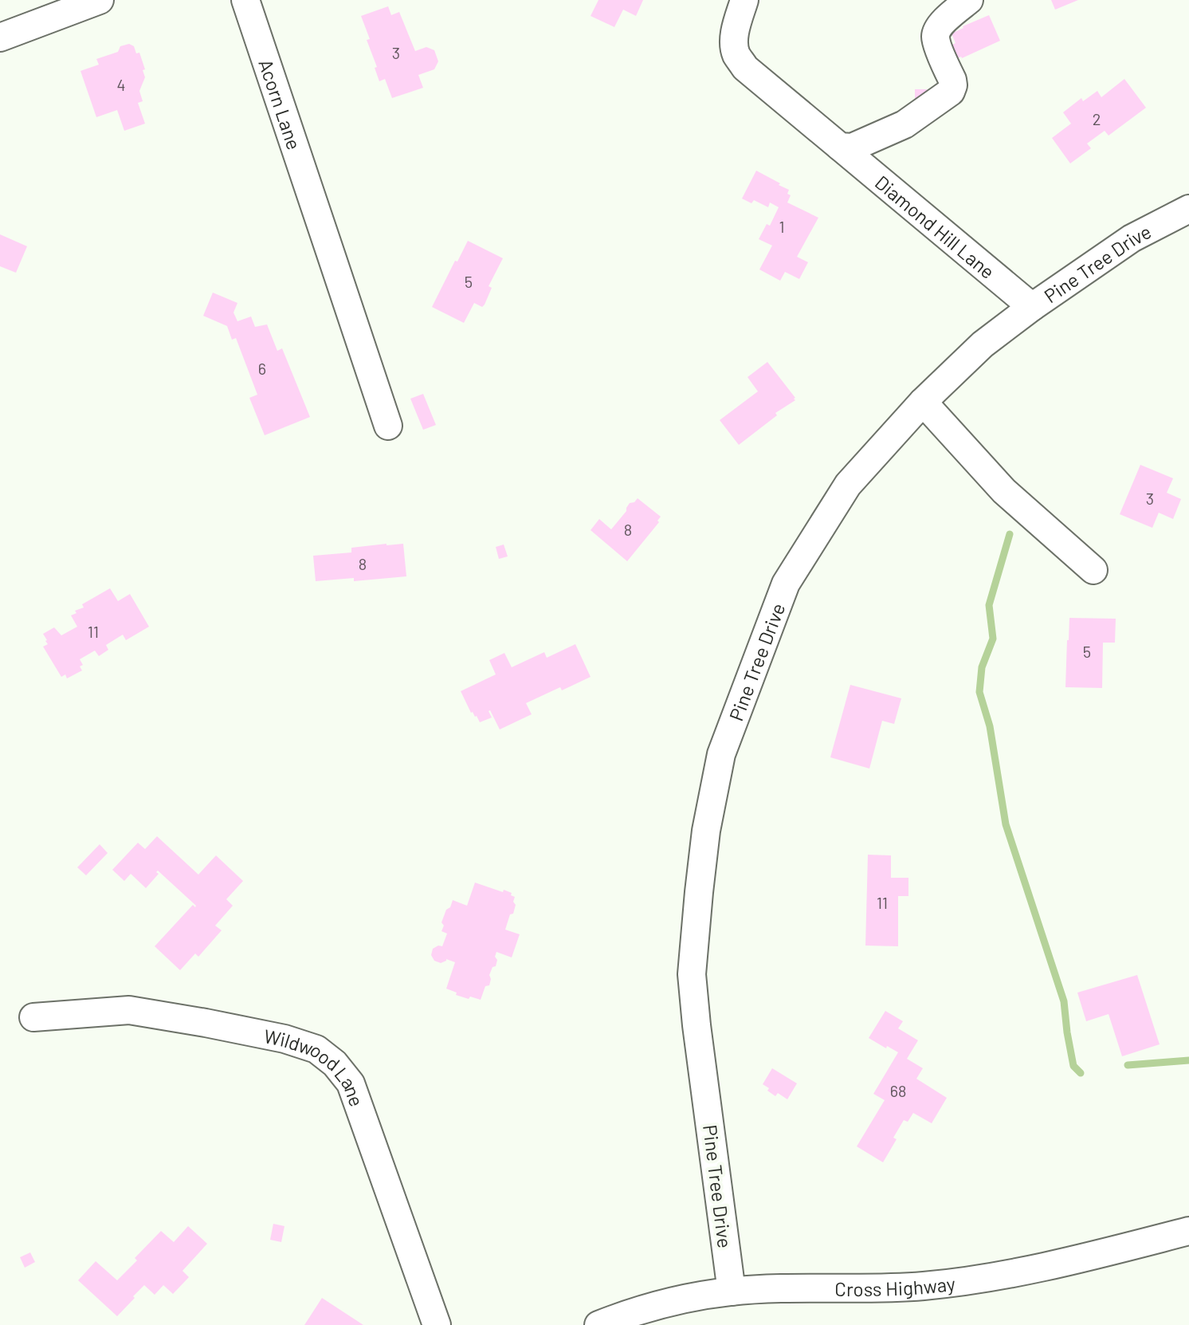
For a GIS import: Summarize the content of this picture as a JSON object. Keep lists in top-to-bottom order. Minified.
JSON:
{"streets":{"street":["Acorn Lane","Diamond Hill Lane","Pine Tree Drive","Wildwood Lane","Cross Highway"]},"crossings":[["Diamond Hill Lane","Pine Tree Drive"],["Pine Tree Drive","Cross Highway"]],"house_numbers":["3","4","2","1","5","6","3","8","8","11","5","11","68"]}
